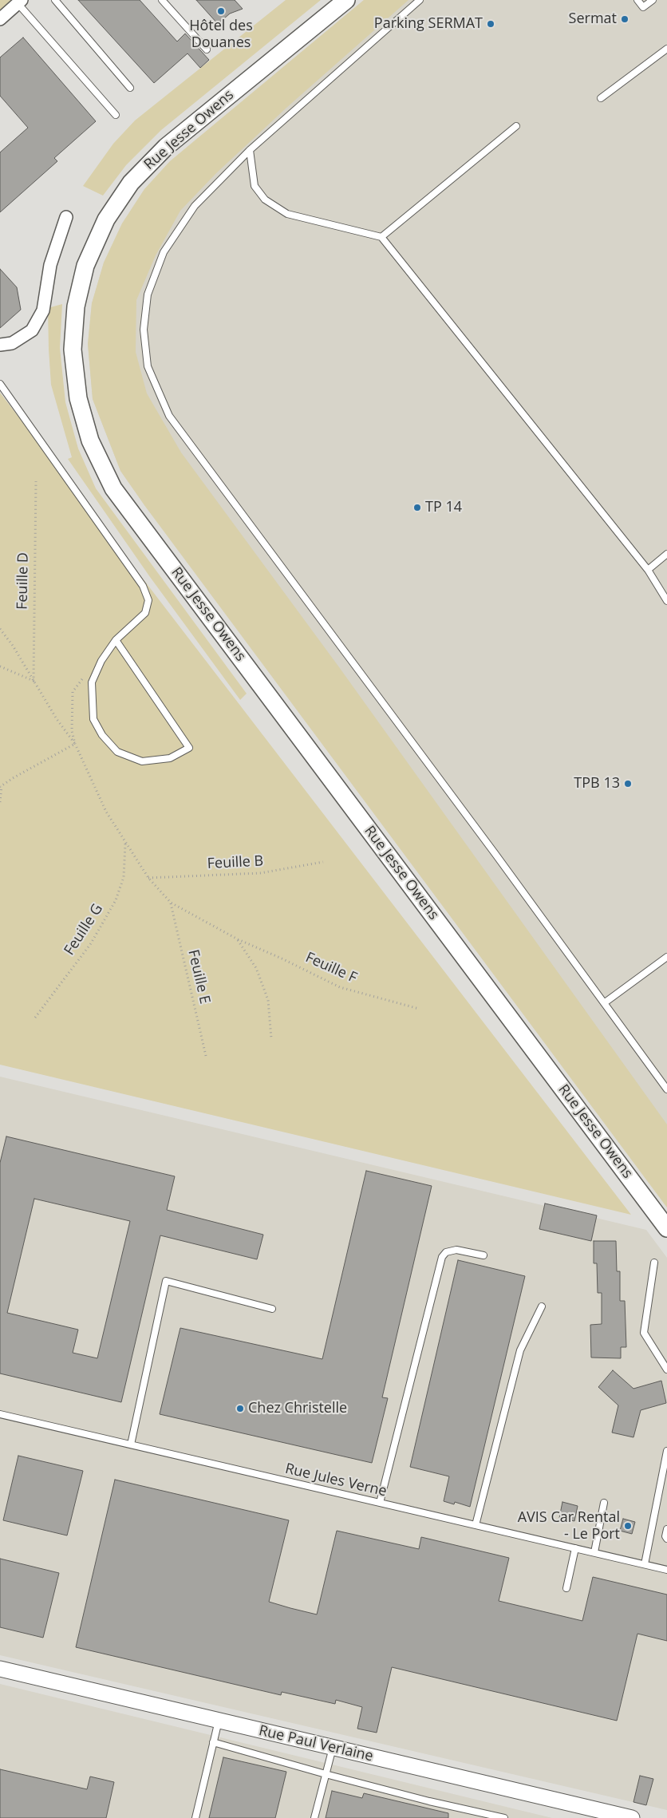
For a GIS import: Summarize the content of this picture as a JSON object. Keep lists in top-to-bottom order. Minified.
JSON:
{"streets":{"main road":["Rue Jesse Owens"],"street":["Rue Paul Verlaine"],"lane":["Rue Jules Verne"],"path":["Feuille D","Feuille B","Feuille G","Feuille F","Feuille E"]},"crossings":[["Feuille F","Feuille E"]],"places":["Hôtel des Douanes","Sermat","Parking SERMAT","TP 14","TPB 13","Chez Christelle","AVIS Car Rental - Le Port"]}
